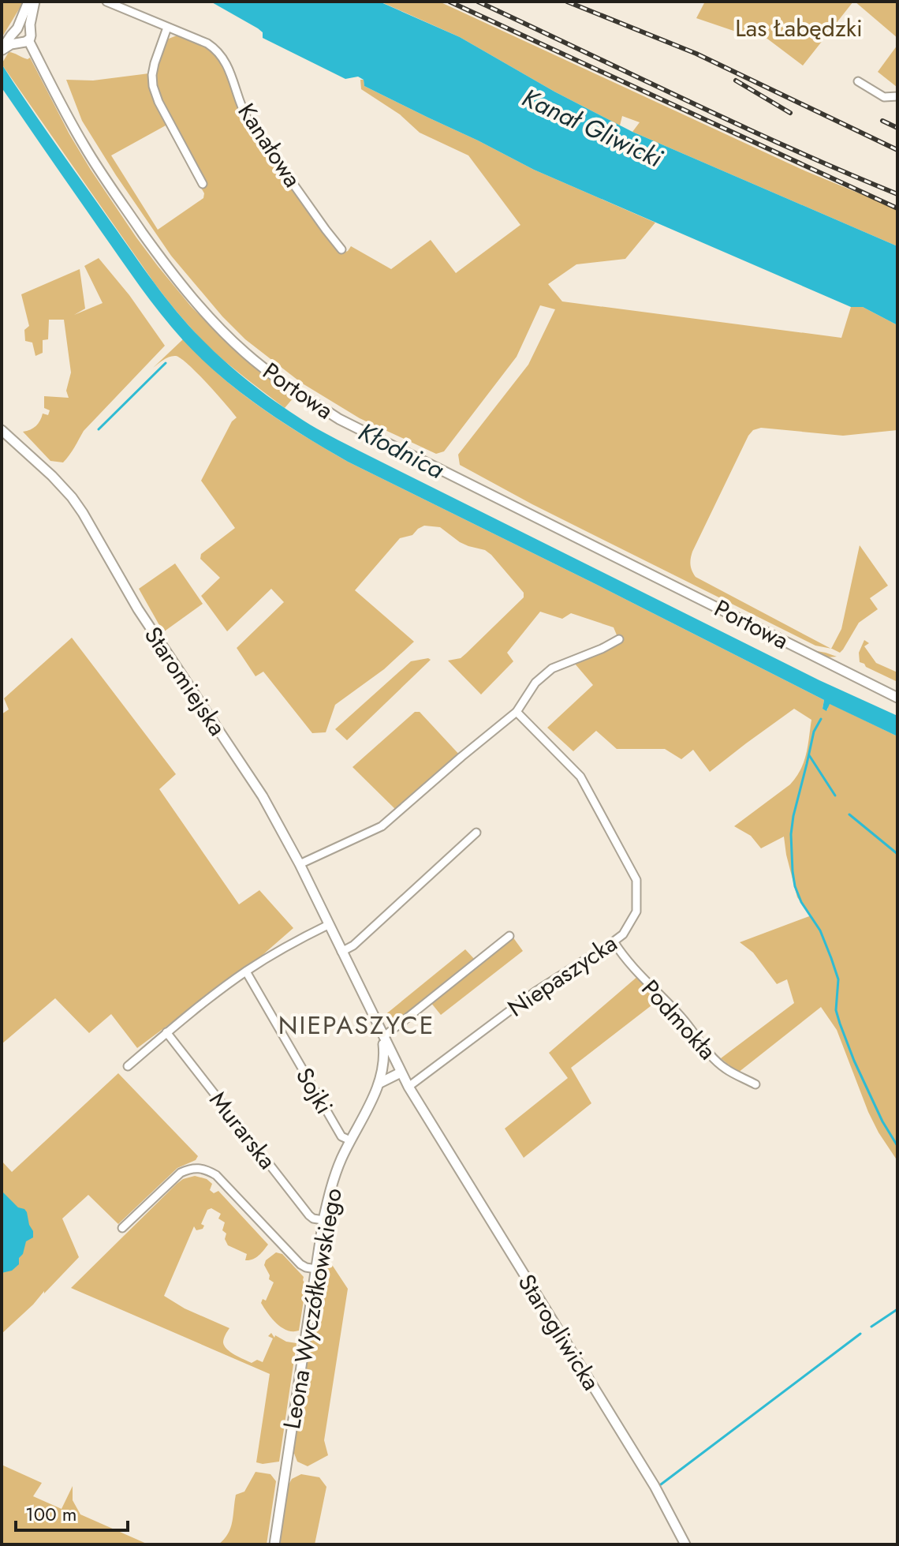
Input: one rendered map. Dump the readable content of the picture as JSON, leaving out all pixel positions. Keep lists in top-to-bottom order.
{
  "streets": {
    "street": [
      "Kanałowa",
      "Portowa",
      "Staromiejska",
      "Niepaszycka",
      "Podmokła",
      "Sojki",
      "Murarska",
      "Leona Wyczółkowskiego",
      "Starogliwicka"
    ]
  },
  "crossings": [
    ["Staromiejska", "Niepaszycka"],
    ["Staromiejska", "Leona Wyczółkowskiego"],
    ["Staromiejska", "Starogliwicka"],
    ["Niepaszycka", "Podmokła"],
    ["Sojki", "Leona Wyczółkowskiego"],
    ["Murarska", "Leona Wyczółkowskiego"]
  ],
  "districts": ["NIEPASZYCE"],
  "water": ["Kanał Gliwicki", "Kłodnica"],
  "parks": ["Las Łabędzki"],
  "scale_bar": "100 m"
}
